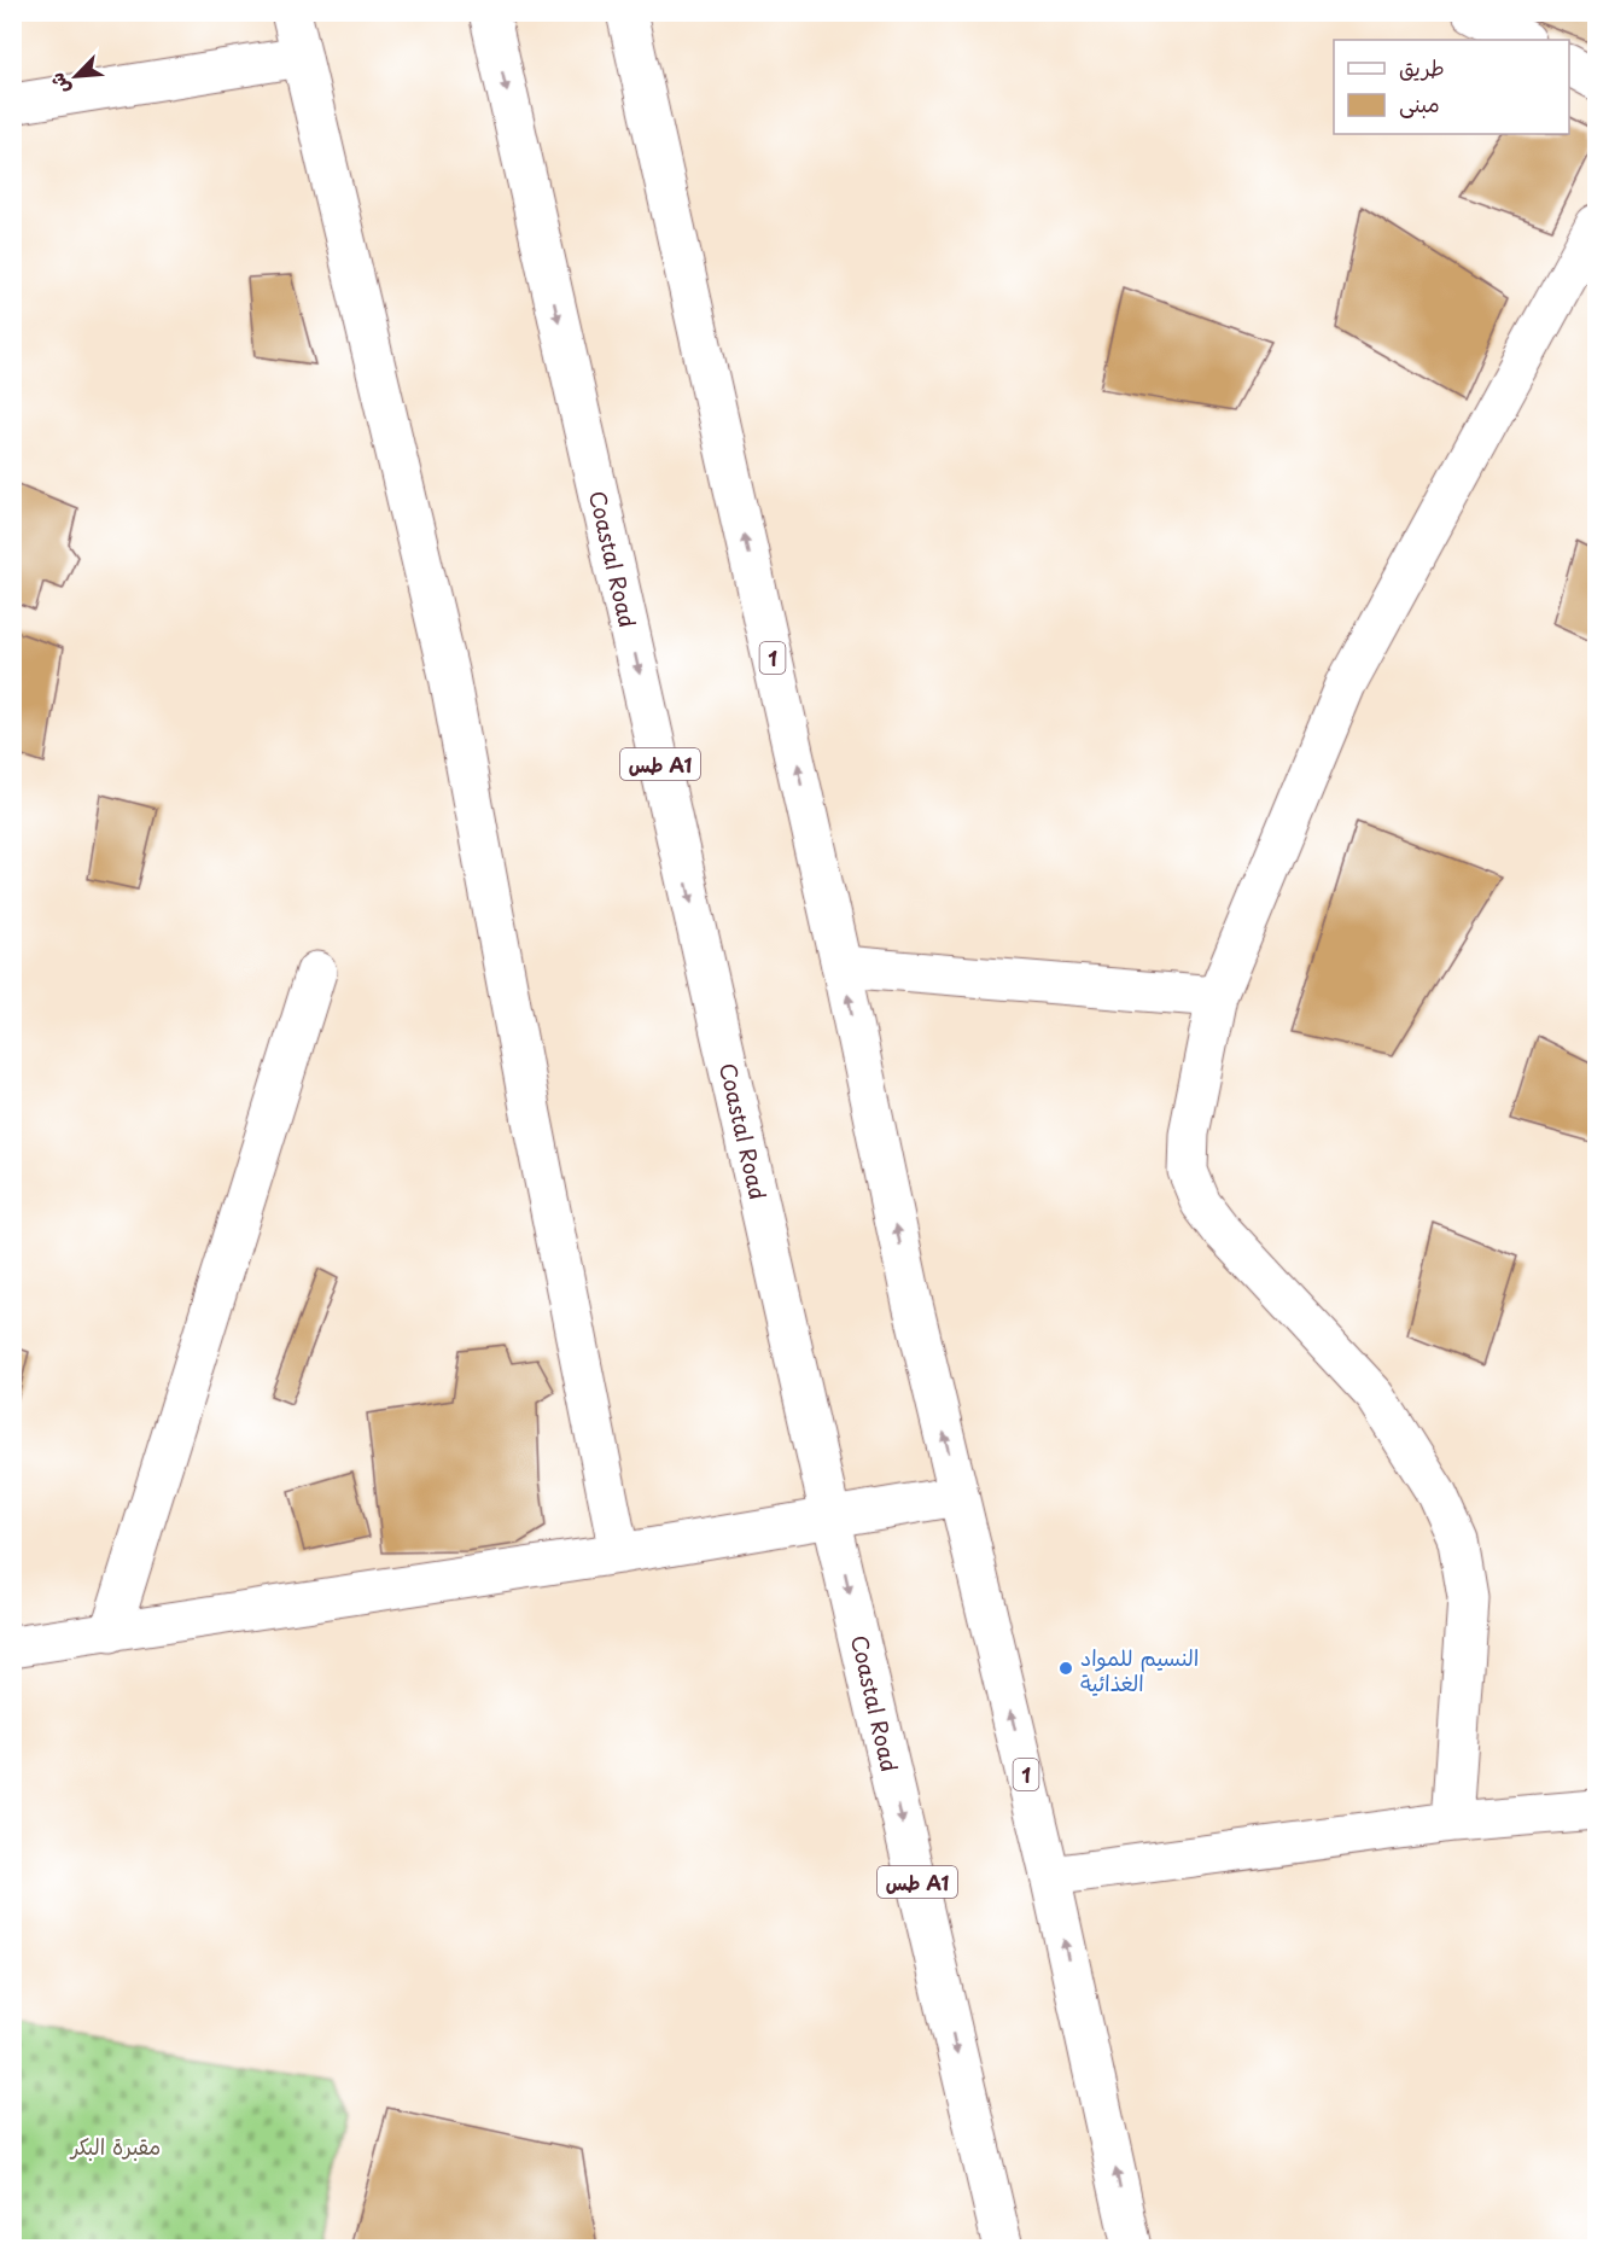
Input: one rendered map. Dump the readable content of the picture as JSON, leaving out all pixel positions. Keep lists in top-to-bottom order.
{
  "streets": {
    "main road": ["Coastal Road", "1", "طس A1"]
  },
  "parks": ["مقبرة البكر"],
  "places": ["النسيم للمواد الغذائية"],
  "legend": ["طريق", "مبنى"],
  "north": "bottom left"
}
